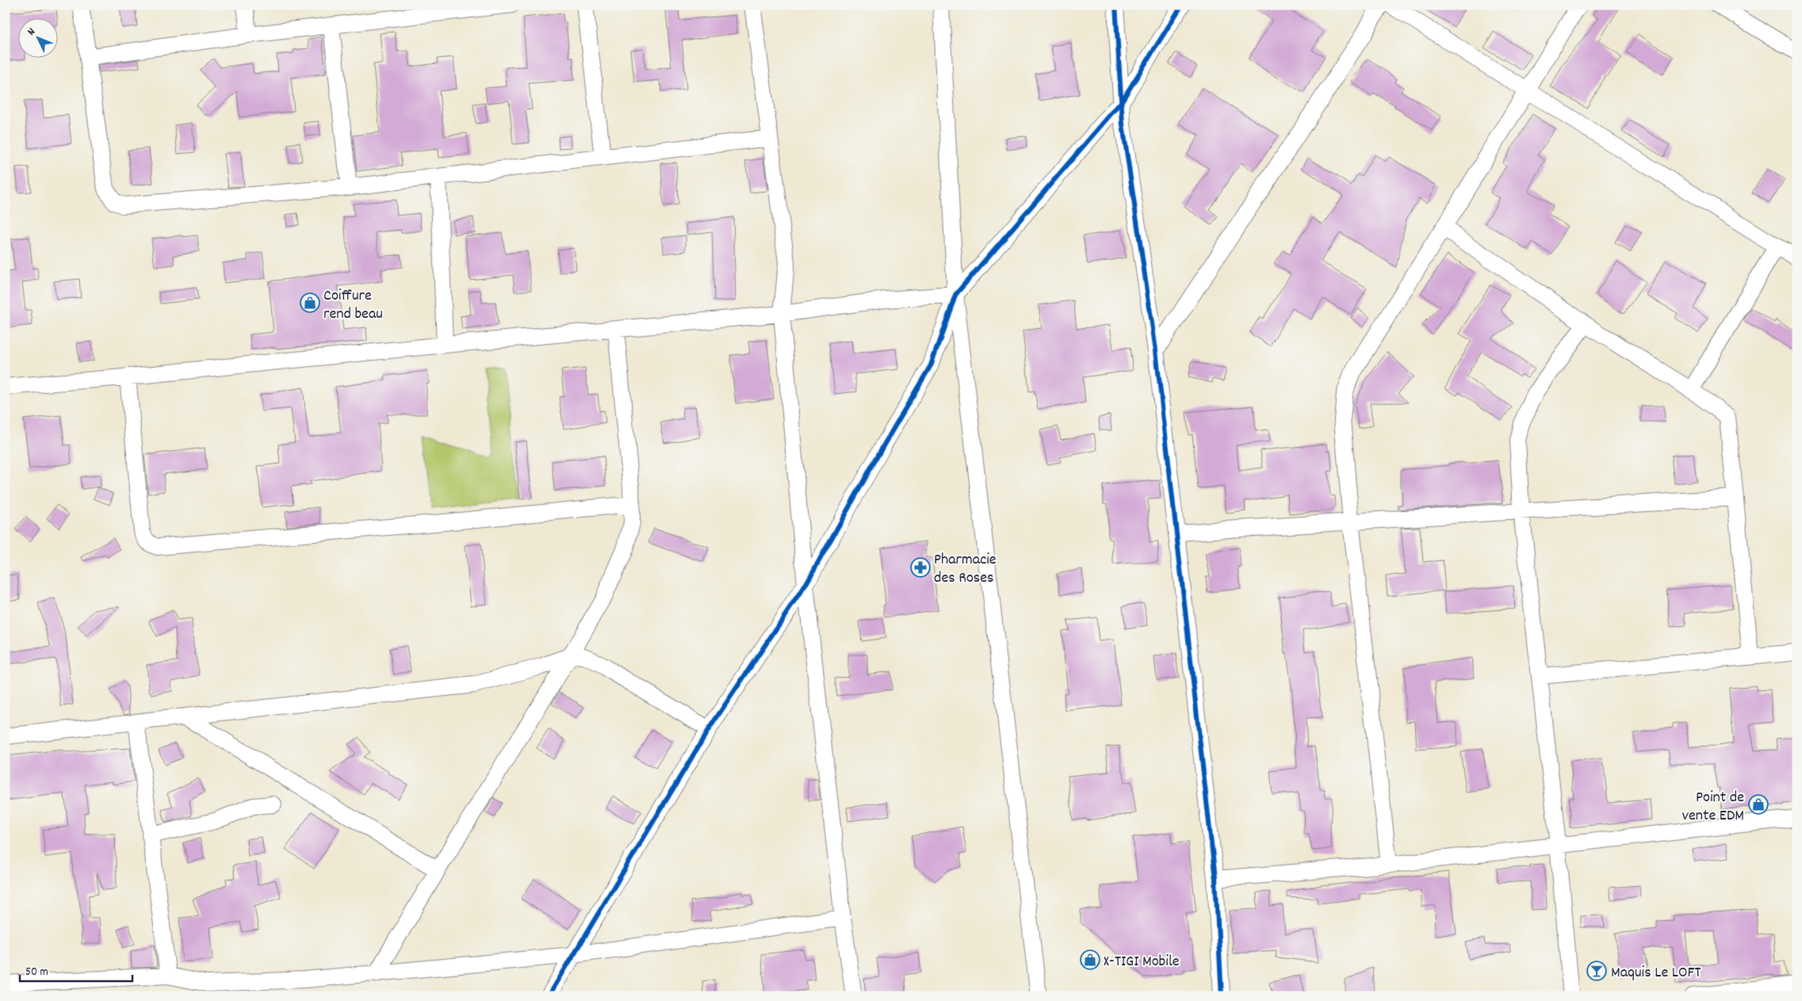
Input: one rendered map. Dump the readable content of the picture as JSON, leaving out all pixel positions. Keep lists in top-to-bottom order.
{
  "places": {
    "shop": ["Coiffure rend beau", "Point de vente EDM", "X-TIGI Mobile"],
    "pharmacy": ["Pharmacie des Roses"],
    "bar": ["Maquis Le LOFT"]
  },
  "scale_bar": "50 m",
  "north": "top left"
}
